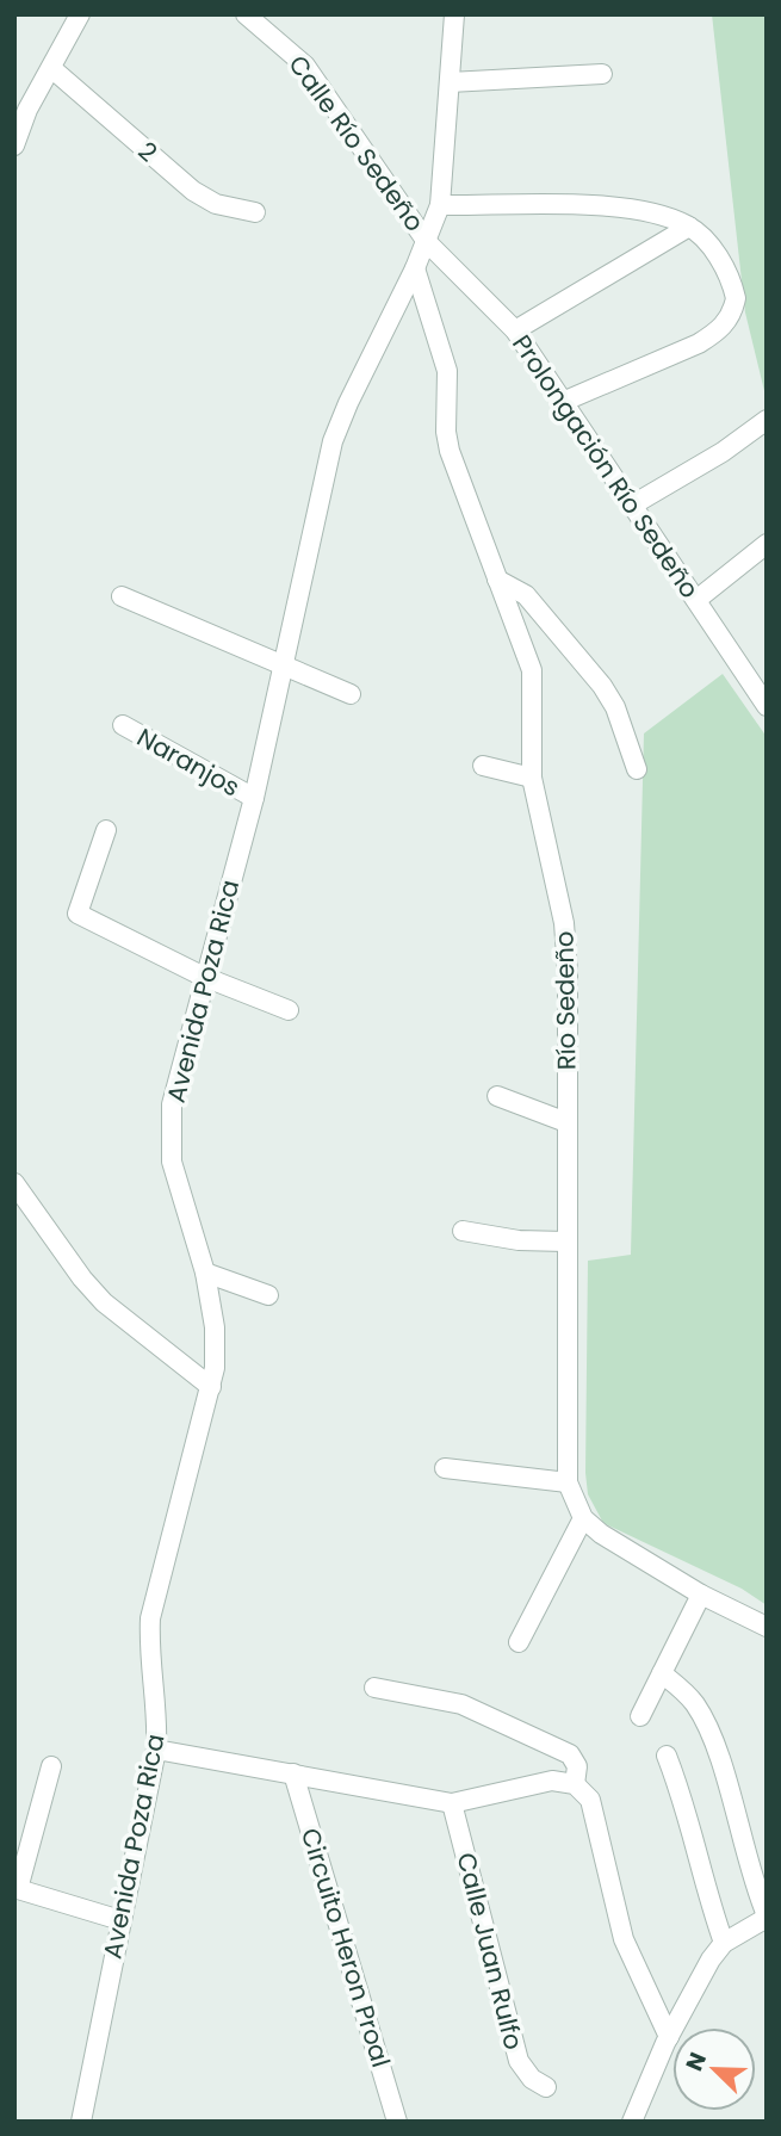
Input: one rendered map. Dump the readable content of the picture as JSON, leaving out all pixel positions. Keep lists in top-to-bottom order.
{
  "streets": {
    "street": [
      "Calle Río Sedeño",
      "2",
      "Prolongación Río Sedeño",
      "Naranjos",
      "Avenida Poza Rica",
      "Río Sedeño",
      "Circuito Heron Proal",
      "Calle Juan Rulfo"
    ]
  },
  "crossings": [
    ["Calle Río Sedeño", "Prolongación Río Sedeño"],
    ["Naranjos", "Avenida Poza Rica"],
    ["Avenida Poza Rica", "Río Sedeño"]
  ],
  "north": "top left"
}
